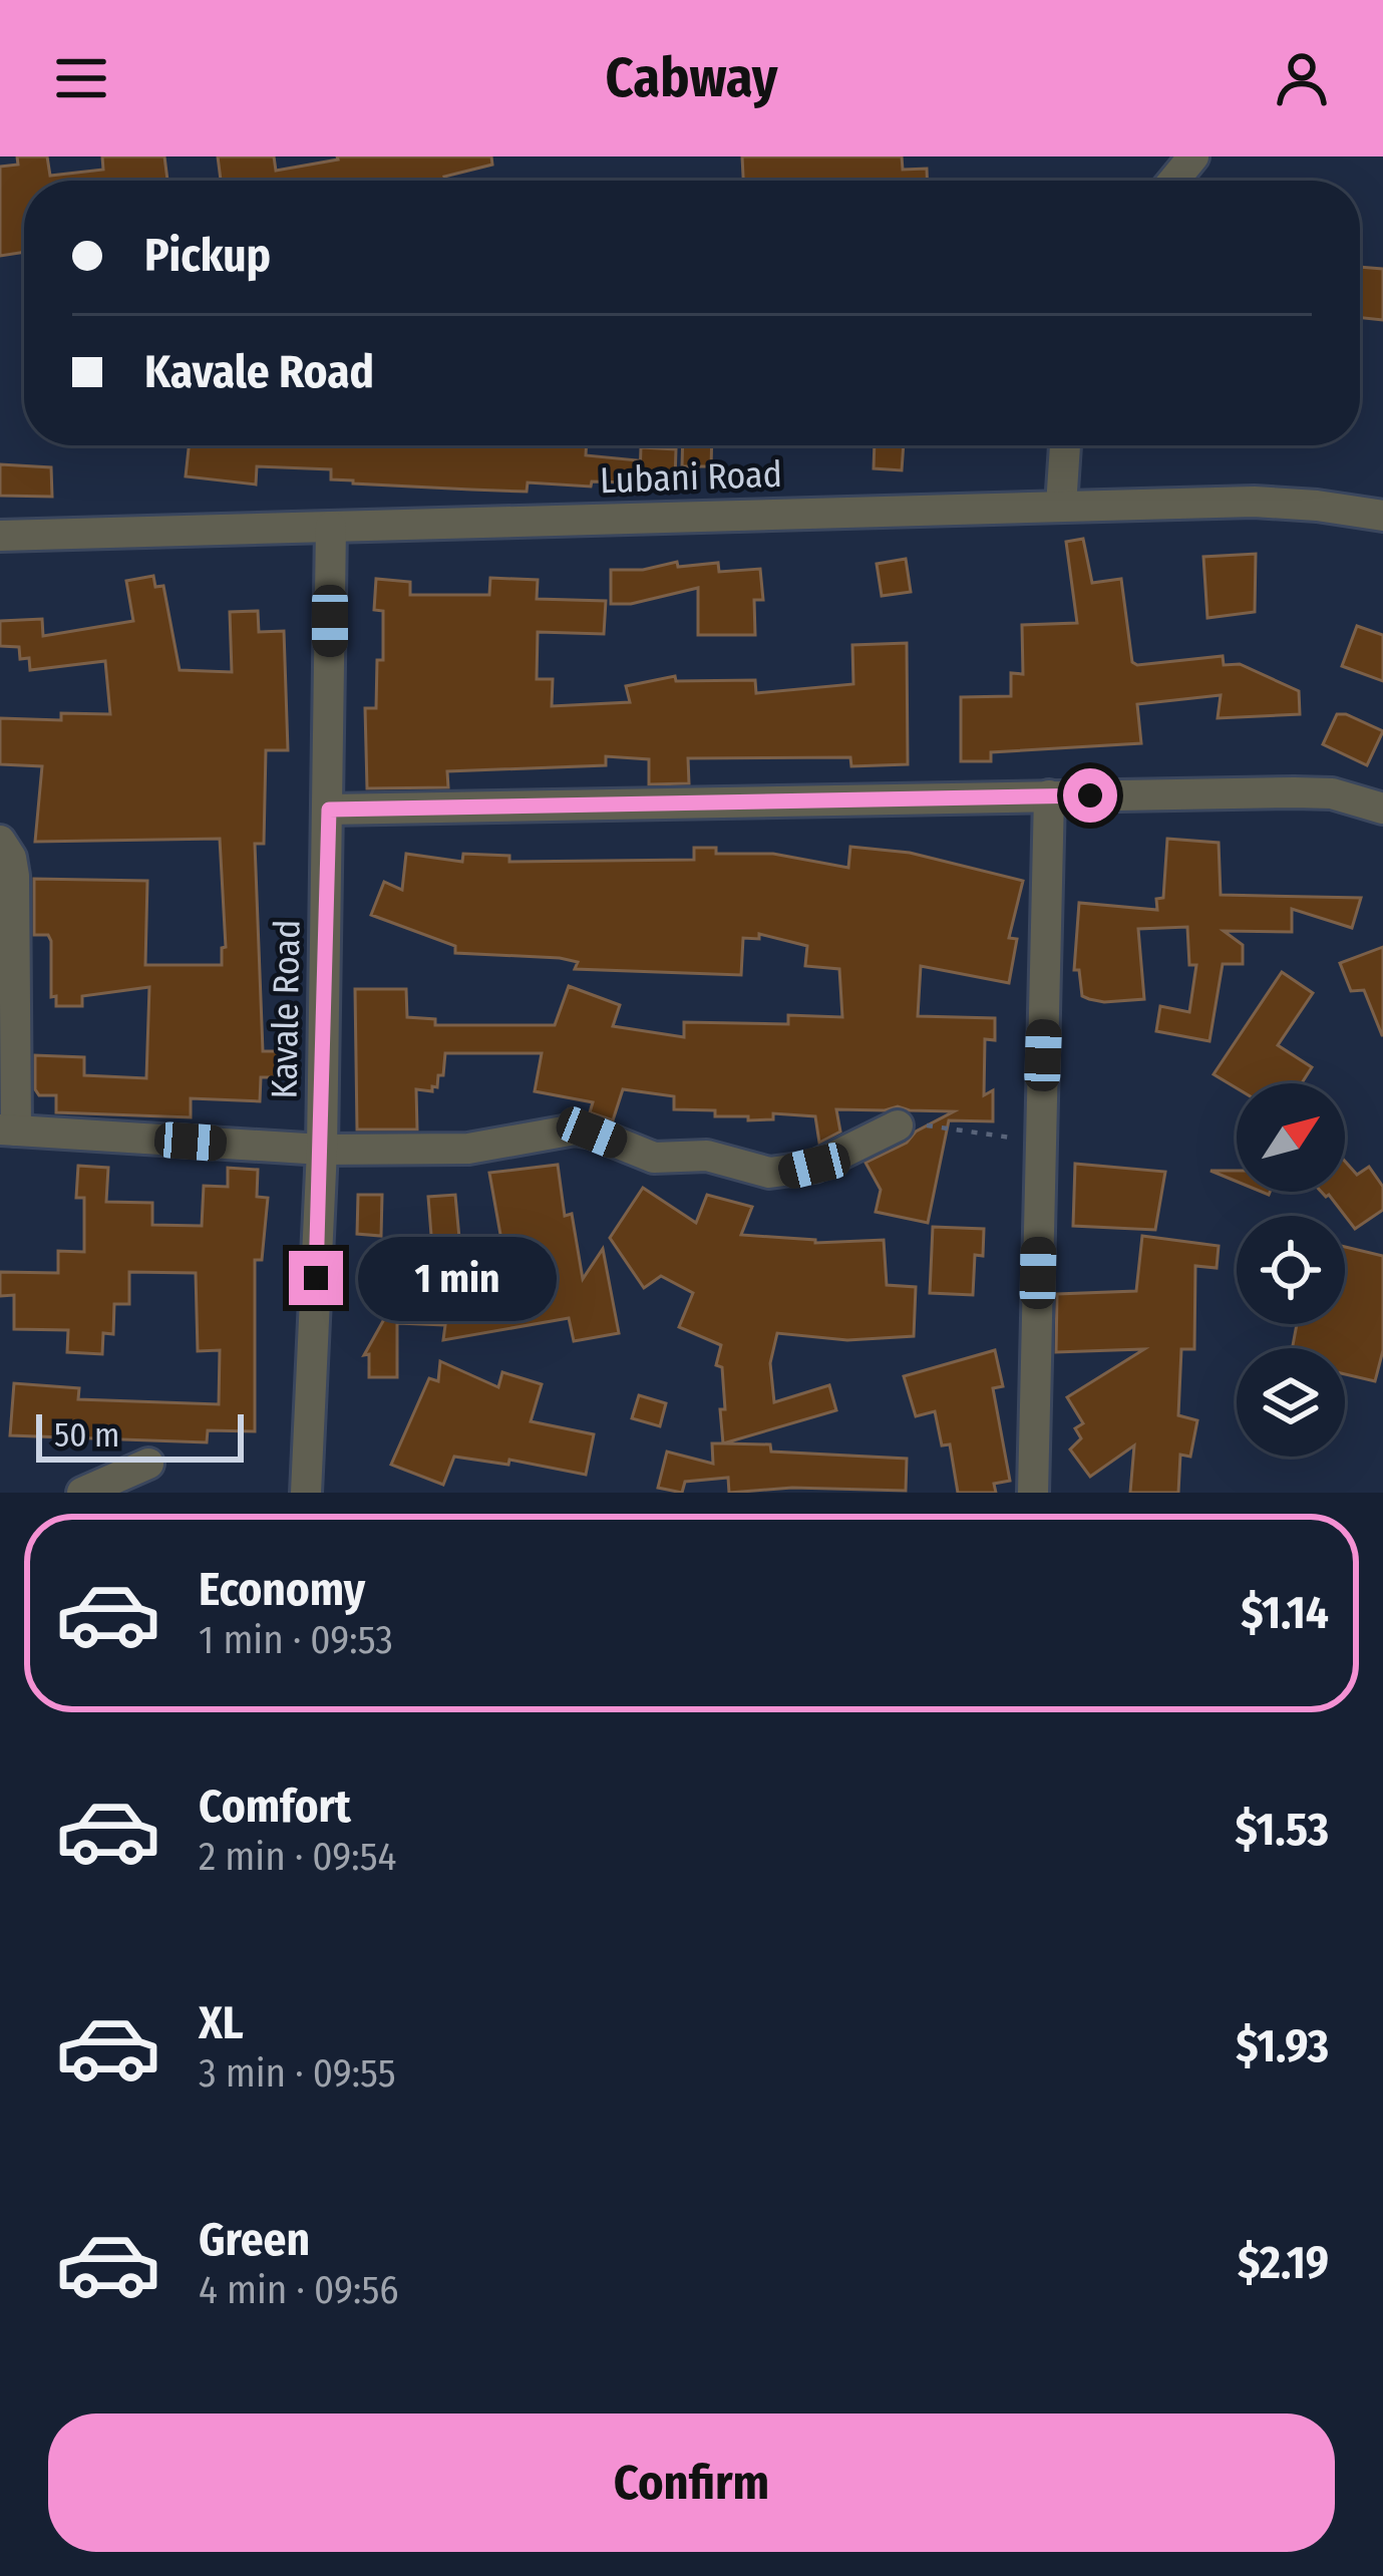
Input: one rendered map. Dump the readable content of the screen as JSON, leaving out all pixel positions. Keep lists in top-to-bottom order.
{
  "streets": {
    "street": ["Lubani Road", "Kavale Road"]
  },
  "crossings": [
    ["Lubani Road", "Kavale Road"]
  ],
  "scale_bar": "50 m",
  "north": "top right",
  "page": {
    "header": "Cabway",
    "banner": ["Pickup", "Kavale Road"],
    "bubble": "1 min",
    "scale": "50 m",
    "list": [
      {
        "name": "Economy",
        "note": "1 min · 09:53",
        "value": "$1.14"
      },
      {
        "name": "Comfort",
        "note": "2 min · 09:54",
        "value": "$1.53"
      },
      {
        "name": "XL",
        "note": "3 min · 09:55",
        "value": "$1.93"
      },
      {
        "name": "Green",
        "note": "4 min · 09:56",
        "value": "$2.19"
      }
    ],
    "buttons": "Confirm"
  }
}
